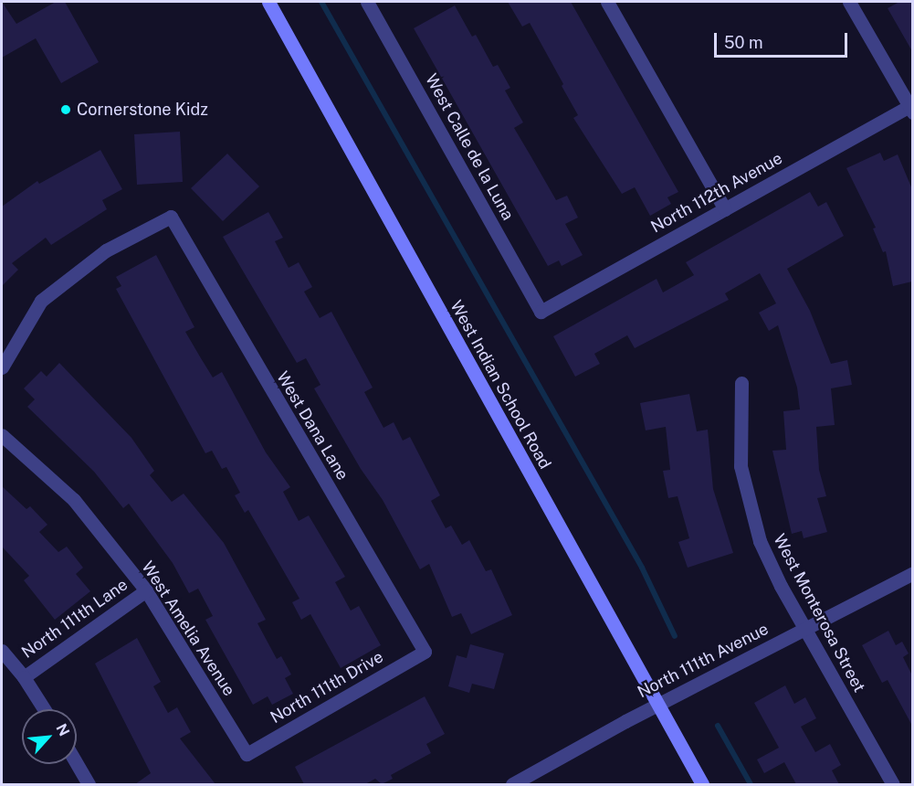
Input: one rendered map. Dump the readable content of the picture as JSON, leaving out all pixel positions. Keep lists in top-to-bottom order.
{
  "streets": {
    "main road": ["West Indian School Road"],
    "street": [
      "West Calle de la Luna",
      "North 112th Avenue",
      "West Dana Lane",
      "West Monterosa Street",
      "North 111th Lane",
      "West Amelia Avenue",
      "North 111th Avenue",
      "North 111th Drive"
    ]
  },
  "crossings": [
    ["West Calle de la Luna", "North 112th Avenue"],
    ["West Indian School Road", "North 111th Avenue"],
    ["West Dana Lane", "North 111th Drive"],
    ["West Monterosa Street", "North 111th Avenue"],
    ["North 111th Lane", "West Amelia Avenue"],
    ["West Amelia Avenue", "North 111th Drive"]
  ],
  "places": ["Cornerstone Kidz"],
  "scale_bar": "50 m",
  "north": "top right"
}
